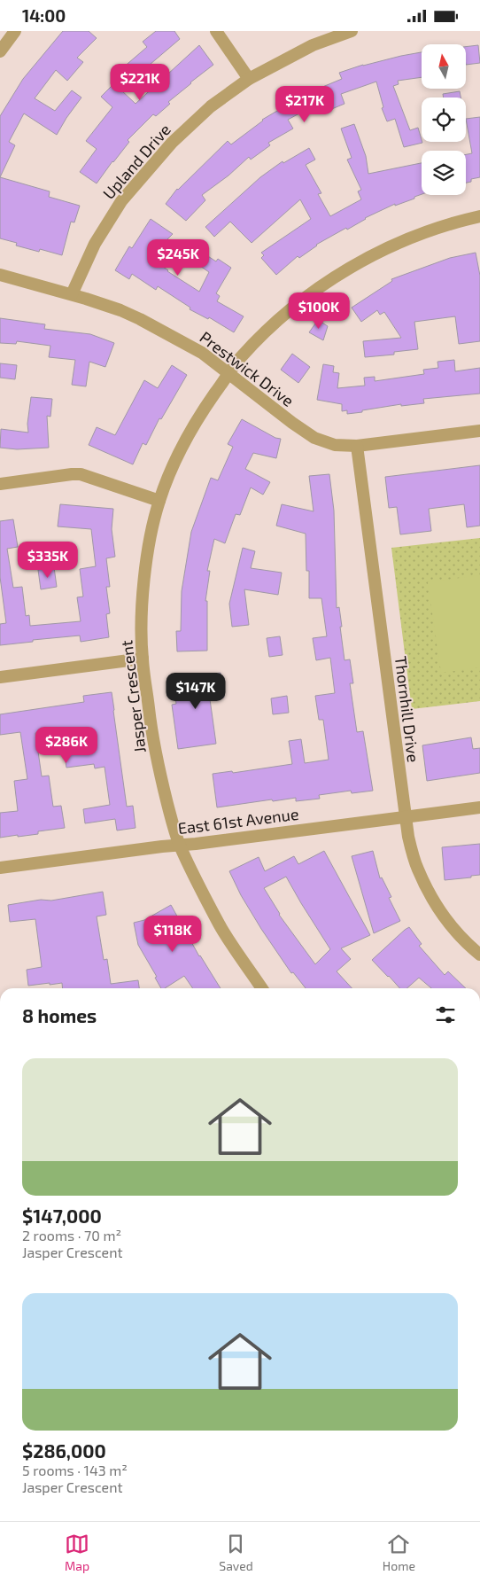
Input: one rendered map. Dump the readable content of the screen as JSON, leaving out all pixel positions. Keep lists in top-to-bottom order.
{
  "streets": {
    "street": [
      "Upland Drive",
      "Prestwick Drive",
      "Jasper Crescent",
      "Thornhill Drive",
      "East 61st Avenue"
    ]
  },
  "crossings": [
    ["Upland Drive", "Prestwick Drive"],
    ["Prestwick Drive", "Jasper Crescent"],
    ["Prestwick Drive", "Thornhill Drive"],
    ["Jasper Crescent", "East 61st Avenue"],
    ["Thornhill Drive", "East 61st Avenue"]
  ],
  "north": "top",
  "page": {
    "status": "14:00",
    "price": [
      "$221K",
      "$217K",
      "$245K",
      "$100K",
      "$335K",
      "$147K",
      "$286K",
      "$118K"
    ],
    "heading": "8 homes",
    "list": [
      {
        "name": "$147,000",
        "note": "2 rooms · 70 m² · Jasper Crescent"
      },
      {
        "name": "$286,000",
        "note": "5 rooms · 143 m² · Jasper Crescent"
      }
    ],
    "tabs": ["Map", "Saved", "Home"]
  }
}
